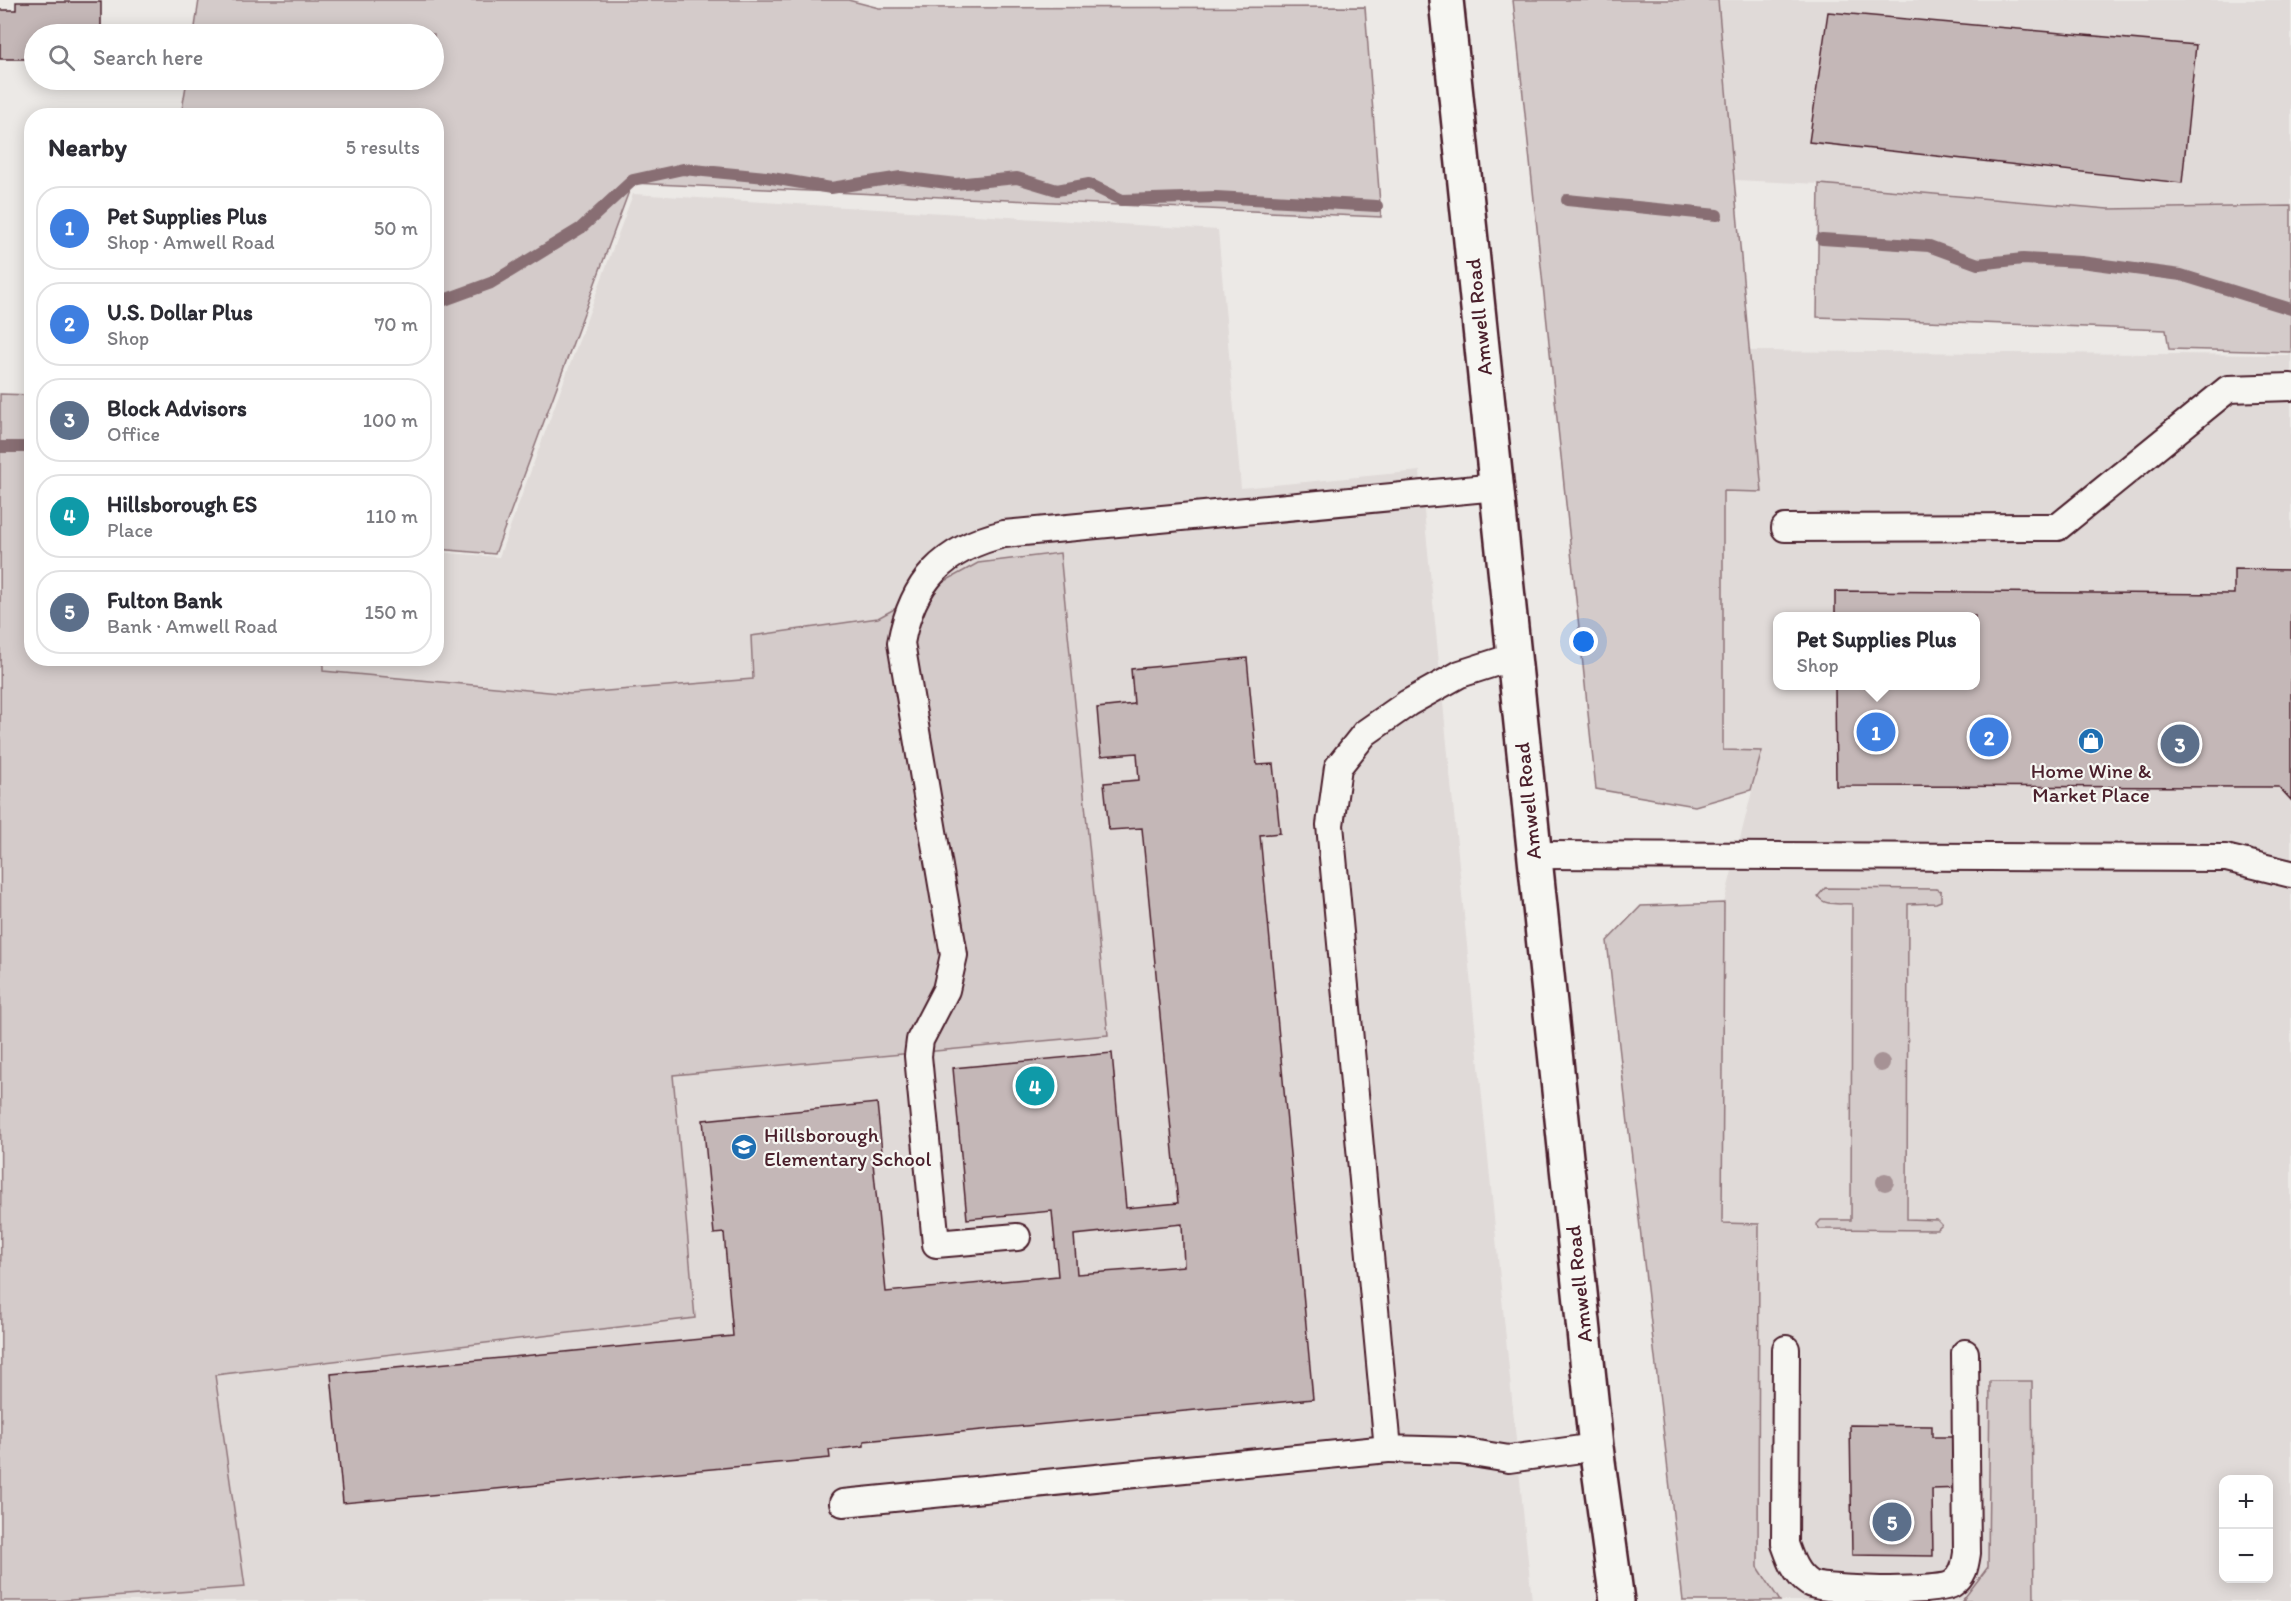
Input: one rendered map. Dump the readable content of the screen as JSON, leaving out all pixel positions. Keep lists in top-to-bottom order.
{
  "streets": {
    "main road": ["Amwell Road"]
  },
  "places": {
    "shop": ["Home Wine & Market Place"],
    "school or university": ["Hillsborough Elementary School"]
  },
  "page": {
    "search": "Search here",
    "heading": ["Nearby", "5 results"],
    "list": [
      {
        "mark": "1",
        "name": "Pet Supplies Plus",
        "note": "Shop · Amwell Road",
        "value": "50 m"
      },
      {
        "mark": "2",
        "name": "U.S. Dollar Plus",
        "note": "Shop",
        "value": "70 m"
      },
      {
        "mark": "3",
        "name": "Block Advisors",
        "note": "Office",
        "value": "100 m"
      },
      {
        "mark": "4",
        "name": "Hillsborough ES",
        "note": "Place",
        "value": "110 m"
      },
      {
        "mark": "5",
        "name": "Fulton Bank",
        "note": "Bank · Amwell Road",
        "value": "150 m"
      }
    ],
    "popup": ["Pet Supplies Plus", "Shop"],
    "pins": [
      "1",
      "2",
      "3",
      "4",
      "5"
    ],
    "map_buttons": ["+", "−"]
  }
}
